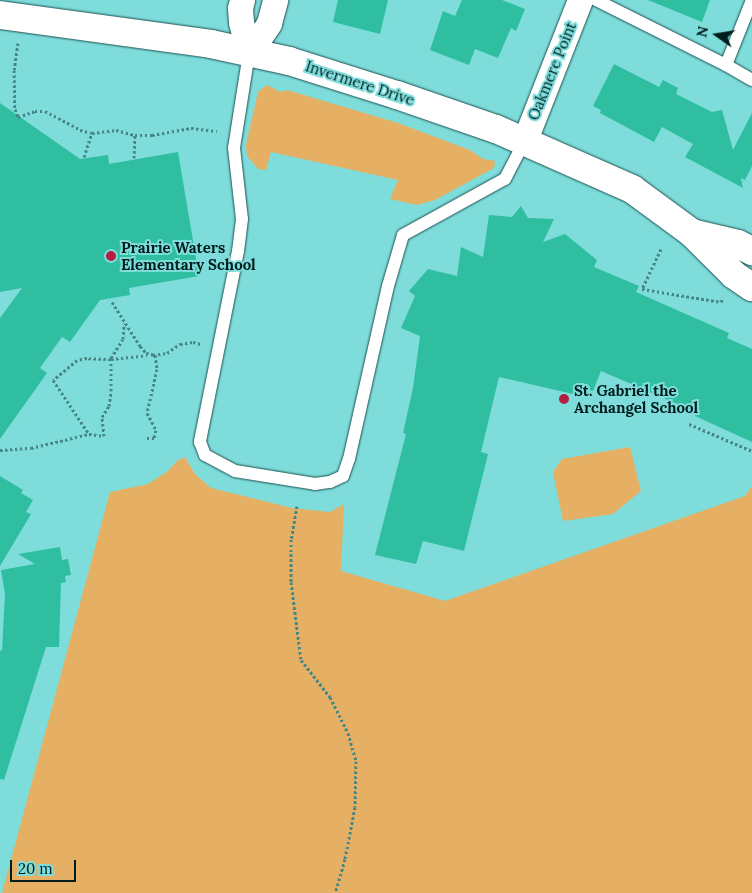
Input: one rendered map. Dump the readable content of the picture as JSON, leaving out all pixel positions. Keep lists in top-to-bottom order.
{
  "streets": {
    "street": ["Oakmere Point", "Invermere Drive"]
  },
  "crossings": [
    ["Oakmere Point", "Invermere Drive"]
  ],
  "places": ["Prairie Waters Elementary School", "St. Gabriel the Archangel School"],
  "scale_bar": "20 m",
  "north": "left"
}
